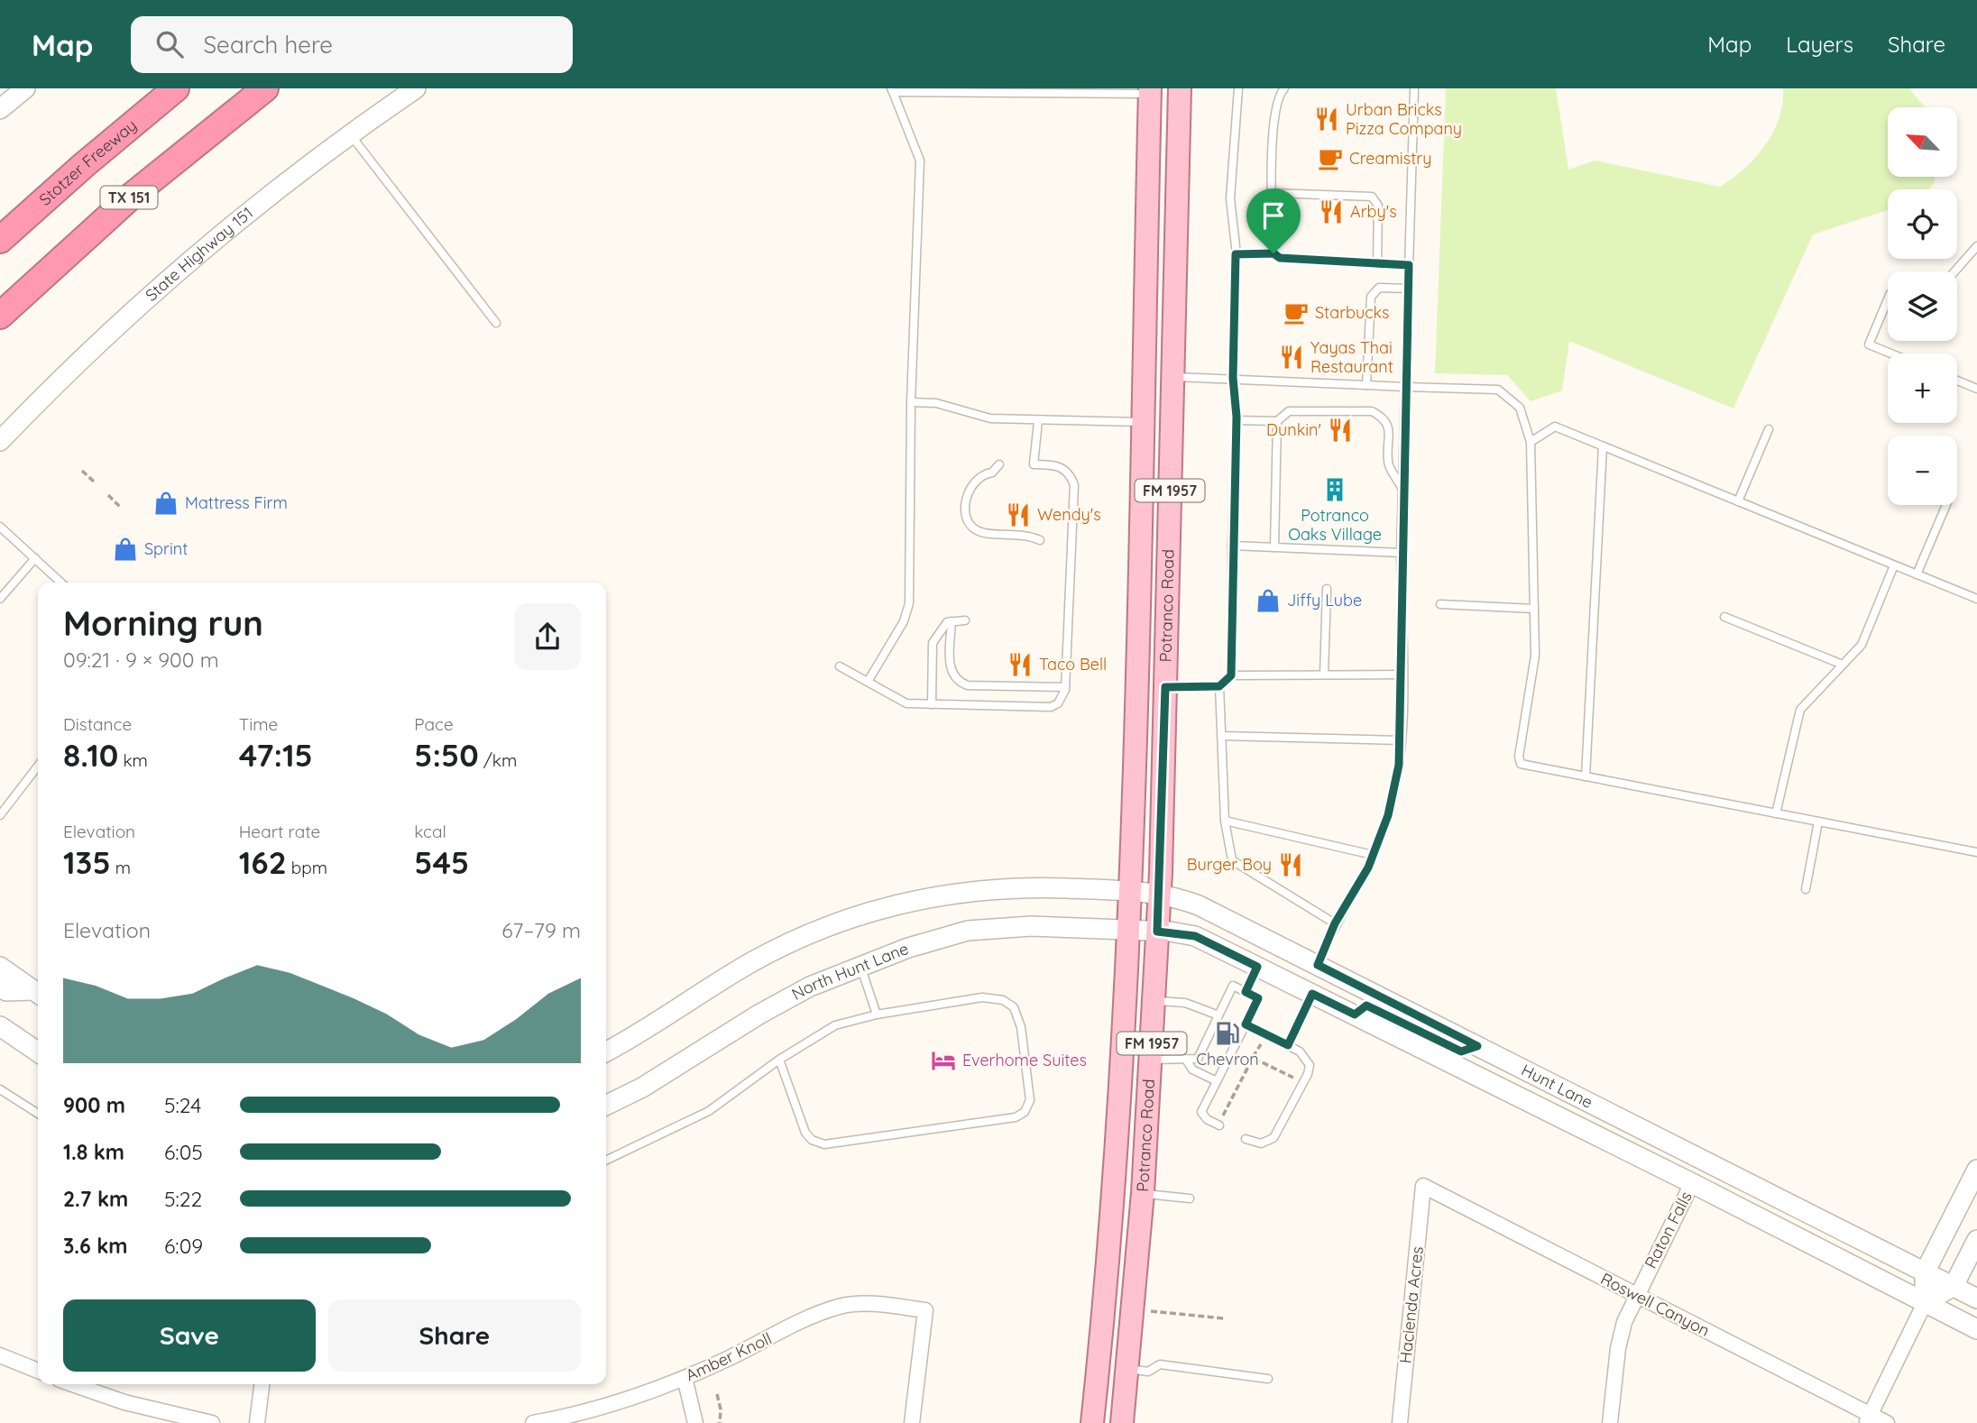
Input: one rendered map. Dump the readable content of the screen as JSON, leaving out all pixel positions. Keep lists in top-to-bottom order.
{
  "streets": {
    "highway": ["Stotzer Freeway", "TX 151"],
    "main road": [
      "State Highway 151",
      "FM 1957",
      "Potranco Road",
      "North Hunt Lane",
      "Hunt Lane"
    ],
    "street": [
      "Raton Falls",
      "Hacienda Acres",
      "Roswell Canyon",
      "Amber Knoll"
    ]
  },
  "crossings": [
    ["Potranco Road", "North Hunt Lane"],
    ["Potranco Road", "Hunt Lane"],
    ["North Hunt Lane", "Hunt Lane"],
    ["Hunt Lane", "Raton Falls"],
    ["Raton Falls", "Roswell Canyon"],
    ["Hacienda Acres", "Roswell Canyon"]
  ],
  "places": {
    "restaurant": [
      "Urban Bricks Pizza Company",
      "Arby's",
      "Yayas Thai Restaurant",
      "Dunkin'",
      "Wendy's",
      "Taco Bell",
      "Burger Boy"
    ],
    "cafe": ["Creamistry", "Starbucks"],
    "building": ["Potranco Oaks Village"],
    "shop": ["Mattress Firm", "Sprint", "Jiffy Lube"],
    "fuel station": ["Chevron"],
    "hotel": ["Everhome Suites"]
  },
  "north": "top left",
  "page": {
    "header": "Map",
    "search": "Search here",
    "nav": ["Map", "Layers", "Share"],
    "map_buttons": ["+", "−"],
    "heading": ["Morning run", "09:21 · 9 × 900 m"],
    "stats": [
      ["Distance", "8.10 km"],
      ["Time", "47:15"],
      ["Pace", "5:50 /km"],
      ["Elevation", "135 m"],
      ["Heart rate", "162 bpm"],
      ["kcal", "545"]
    ],
    "chart": ["Elevation", "67–79 m"],
    "list": [
      {
        "name": "900 m",
        "note": "5:24"
      },
      {
        "name": "1.8 km",
        "note": "6:05"
      },
      {
        "name": "2.7 km",
        "note": "5:22"
      },
      {
        "name": "3.6 km",
        "note": "6:09"
      }
    ],
    "buttons": ["Save", "Share"]
  }
}
